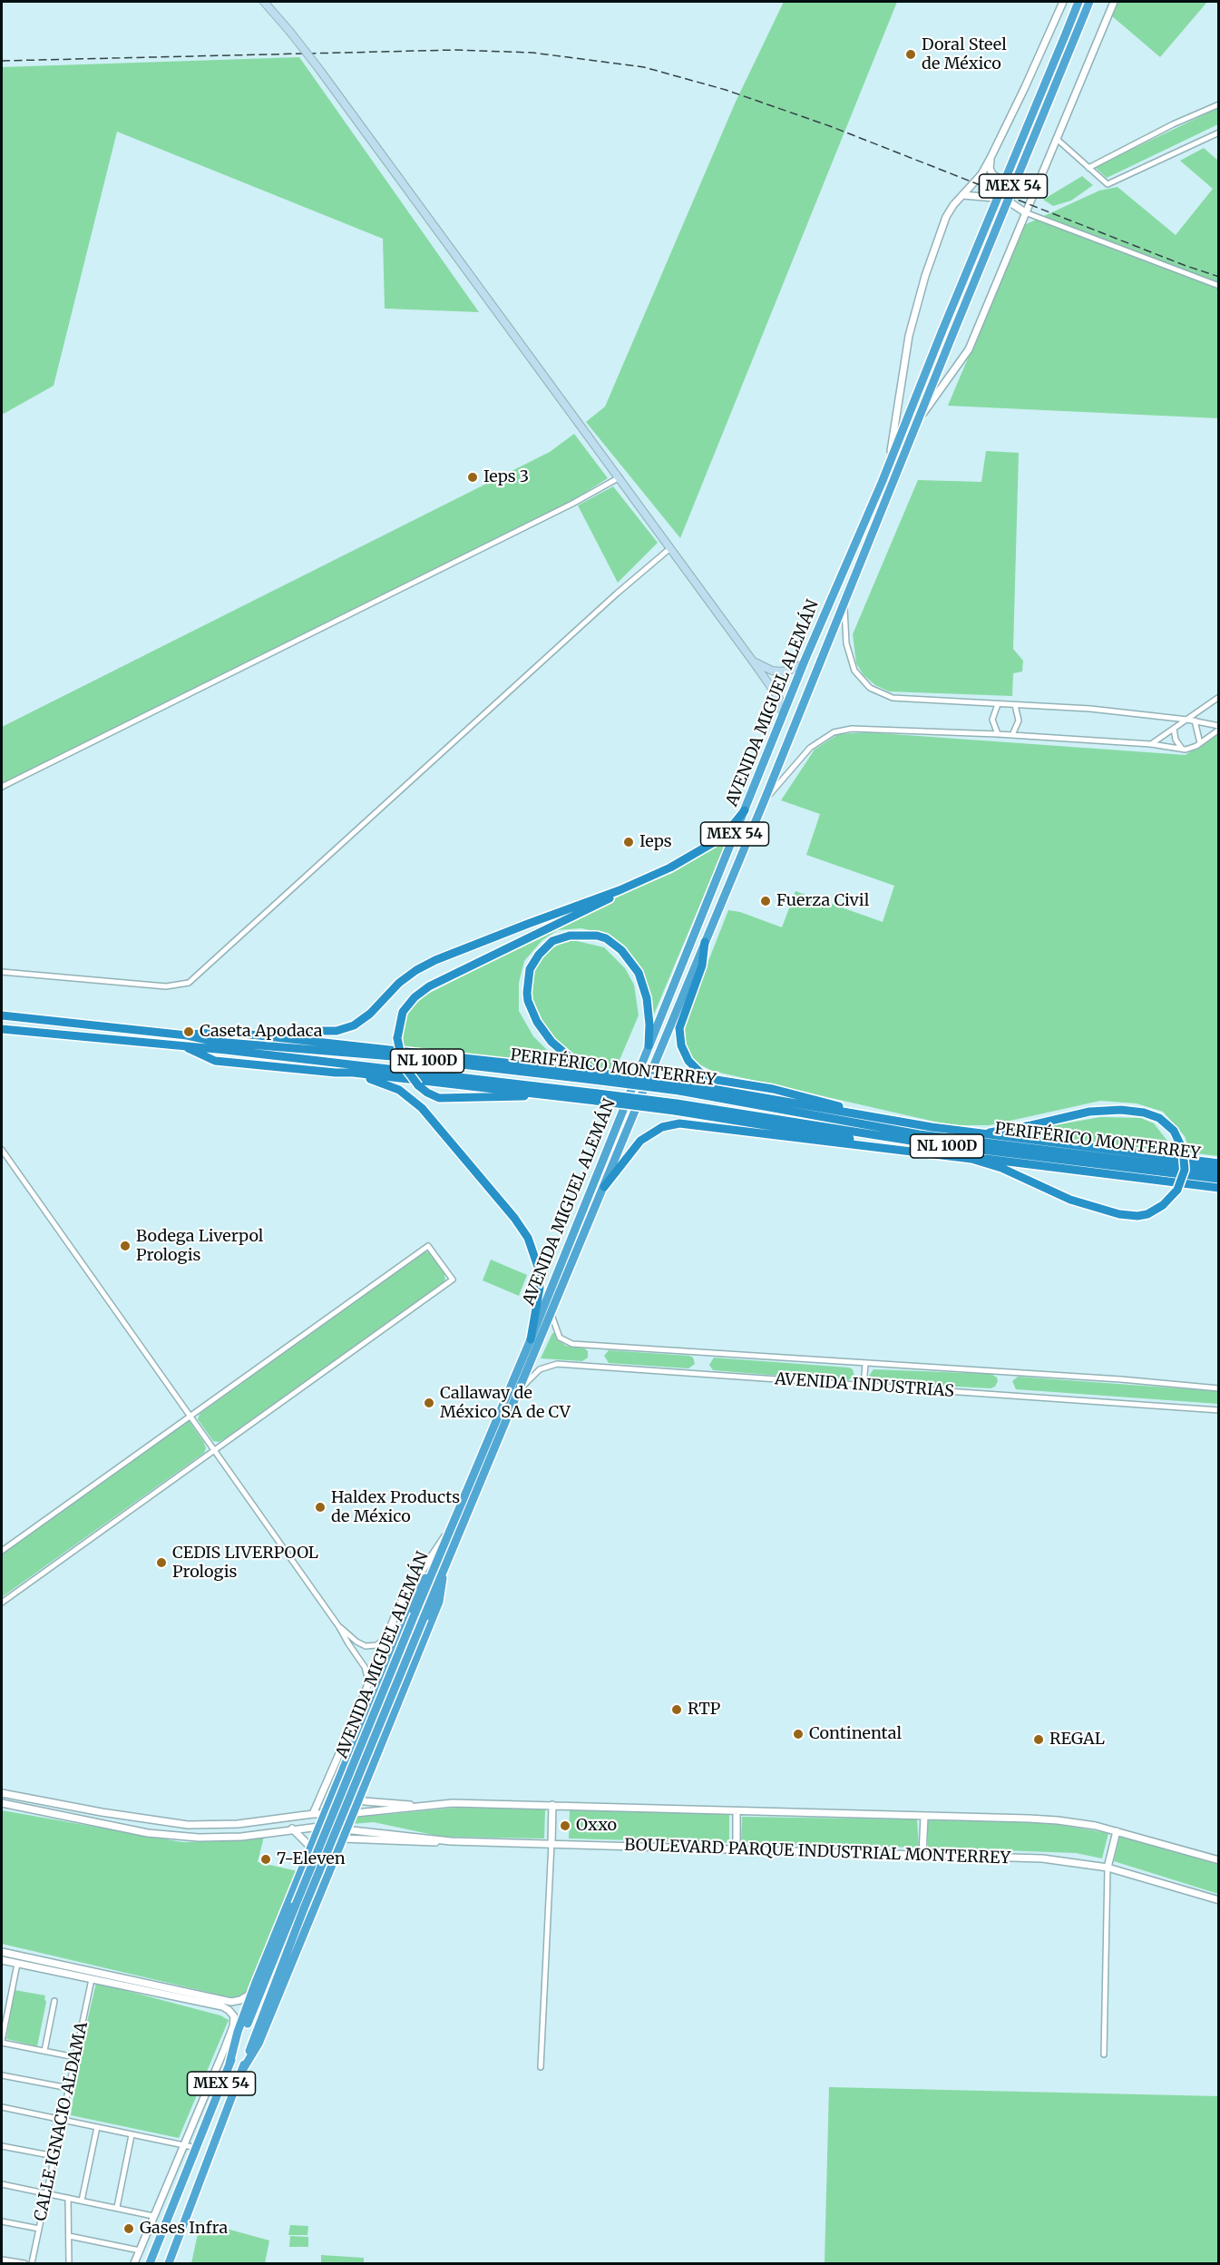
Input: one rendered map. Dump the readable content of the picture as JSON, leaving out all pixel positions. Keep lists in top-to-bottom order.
{
  "streets": {
    "highway": [
      "MEX 54",
      "AVENIDA MIGUEL ALEMÁN",
      "NL 100D",
      "PERIFÉRICO MONTERREY"
    ],
    "street": ["AVENIDA INDUSTRIAS", "BOULEVARD PARQUE INDUSTRIAL MONTERREY", "CALLE IGNACIO ALDAMA"]
  },
  "crossings": [
    ["AVENIDA MIGUEL ALEMÁN", "AVENIDA INDUSTRIAS"]
  ],
  "places": [
    "Doral Steel de México",
    "Ieps 3",
    "Ieps",
    "Fuerza Civil",
    "Caseta Apodaca",
    "Bodega Liverpol Prologis",
    "Callaway de México SA de CV",
    "Haldex Products de México",
    "CEDIS LIVERPOOL Prologis",
    "RTP",
    "Continental",
    "REGAL",
    "Oxxo",
    "7-Eleven",
    "Gases Infra"
  ]
}
